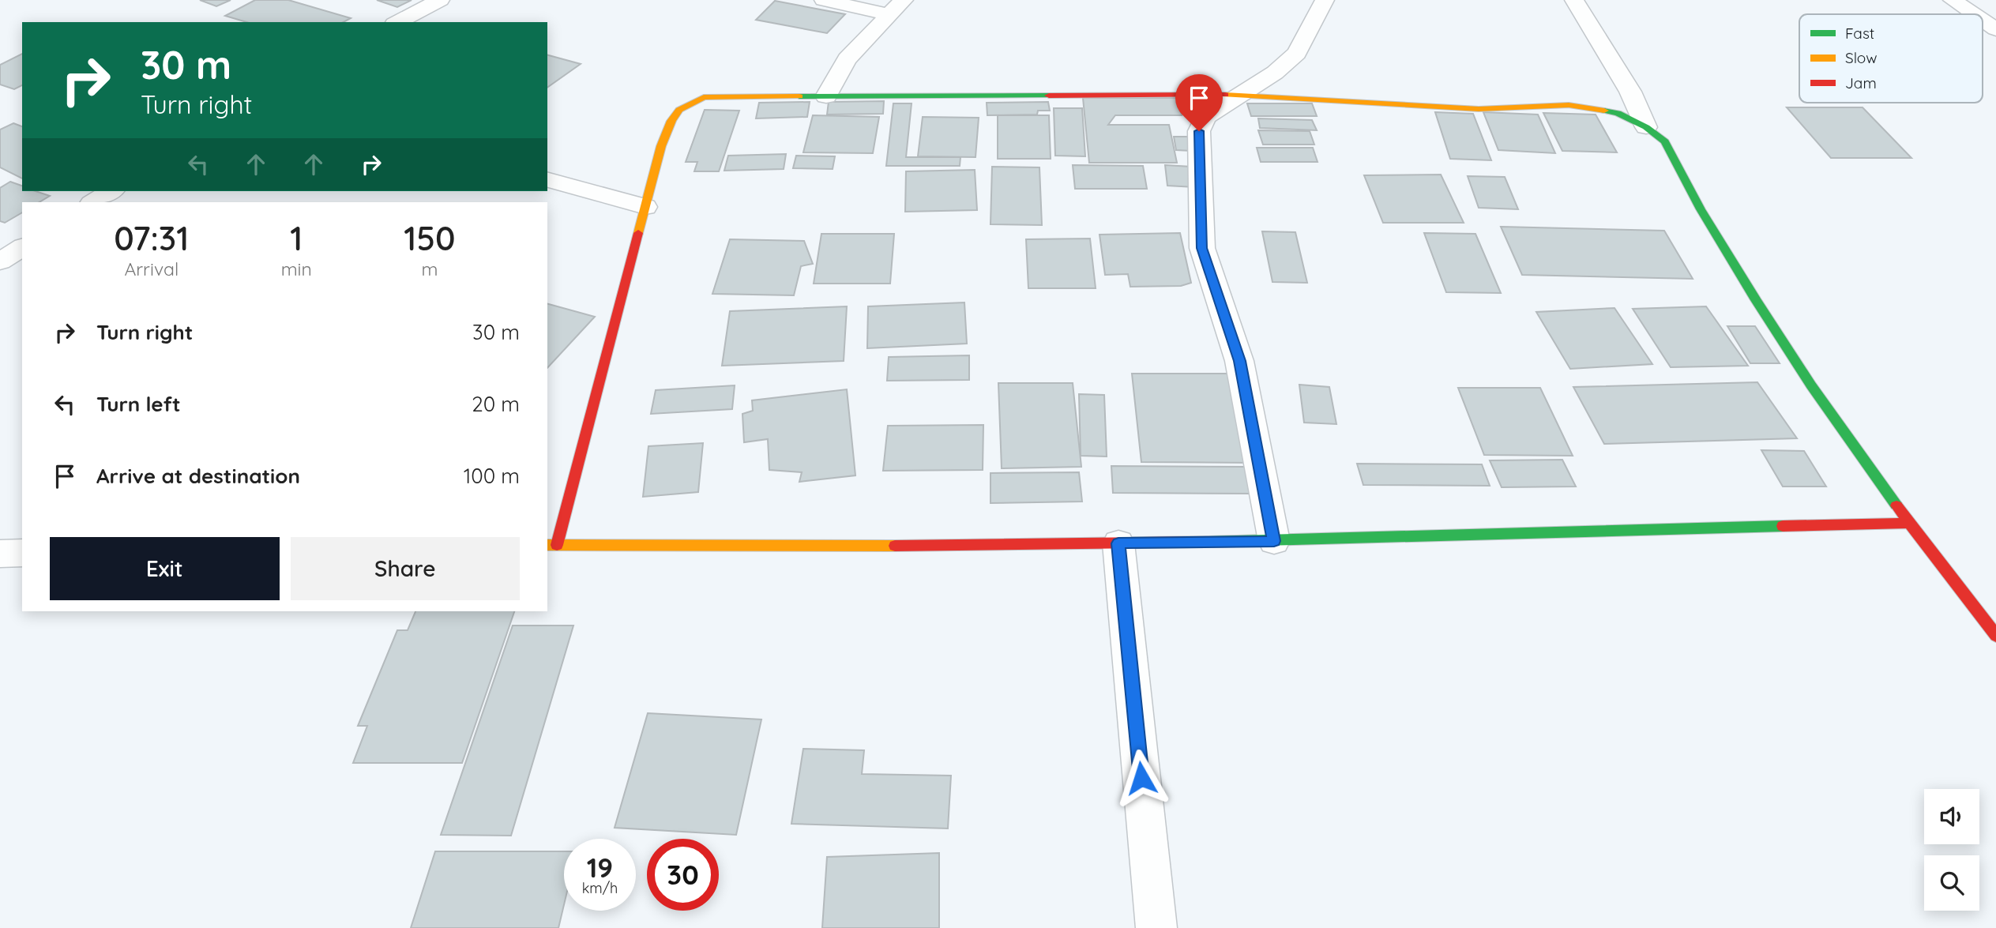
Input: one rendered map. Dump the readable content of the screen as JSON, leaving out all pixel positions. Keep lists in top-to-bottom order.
{
  "legend": ["Fast", "Slow", "Jam"],
  "page": {
    "turn": ["30 m", "Turn right"],
    "eta": [
      "07:31",
      "Arrival",
      "1",
      "min",
      "150",
      "m"
    ],
    "list": [
      {
        "name": "Turn right",
        "value": "30 m"
      },
      {
        "name": "Turn left",
        "value": "20 m"
      },
      {
        "name": "Arrive at destination",
        "value": "100 m"
      }
    ],
    "buttons": ["Exit", "Share"],
    "speed": "19 km/h",
    "limit": "30"
  }
}
